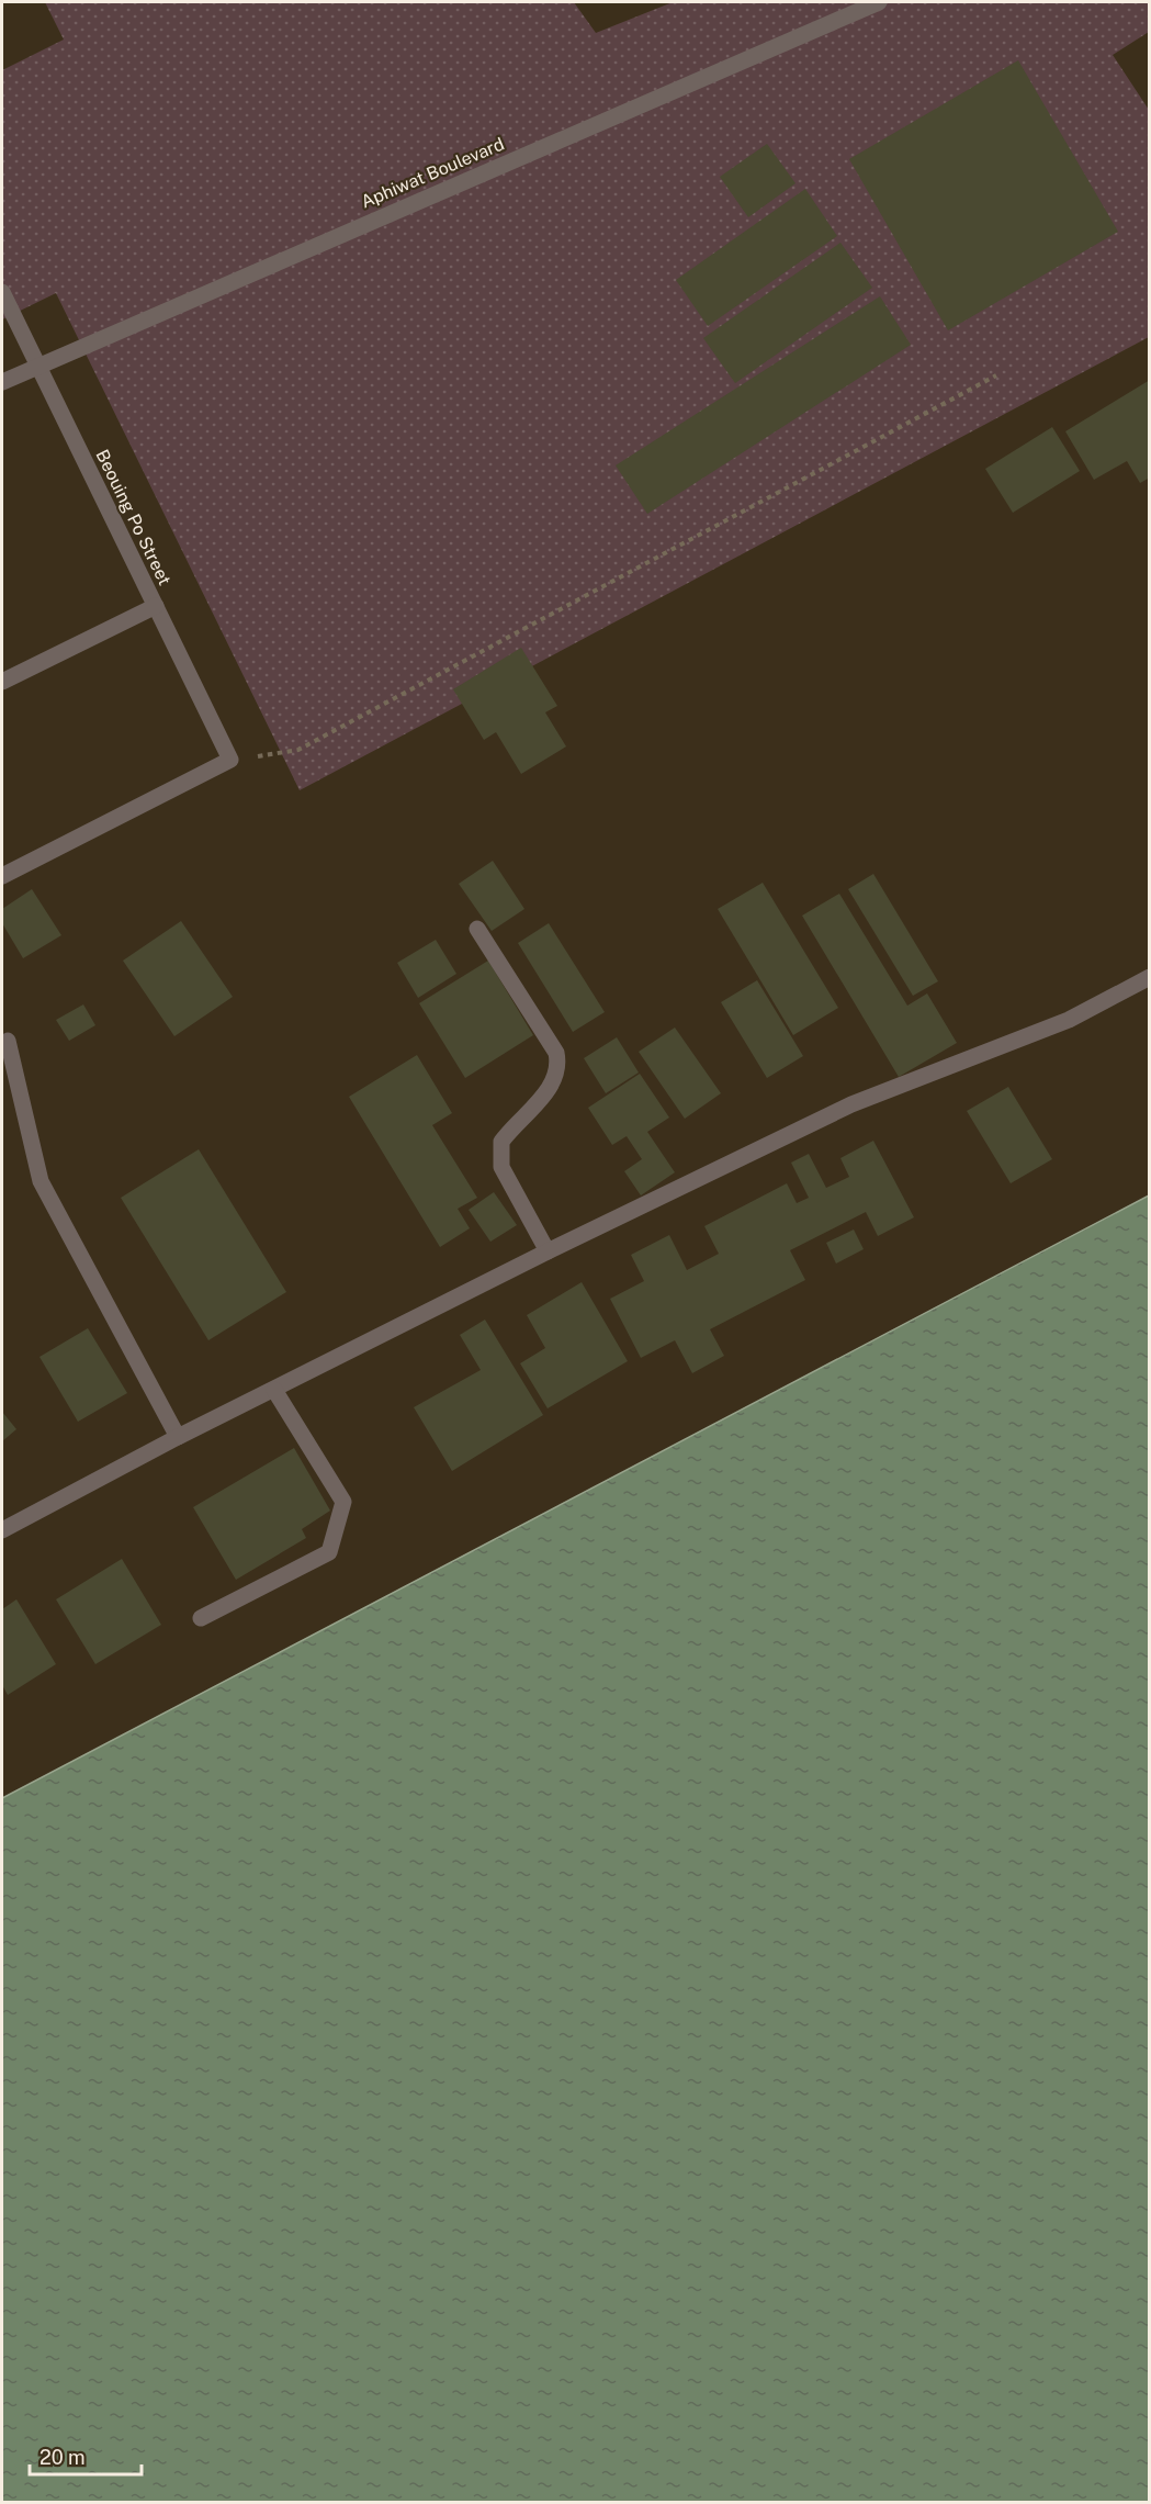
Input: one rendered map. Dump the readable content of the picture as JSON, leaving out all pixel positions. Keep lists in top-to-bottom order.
{
  "streets": {
    "street": ["Aphiwat Boulevard", "Beouing Po Street"]
  },
  "crossings": [
    ["Aphiwat Boulevard", "Beouing Po Street"]
  ],
  "scale_bar": "20 m"
}
